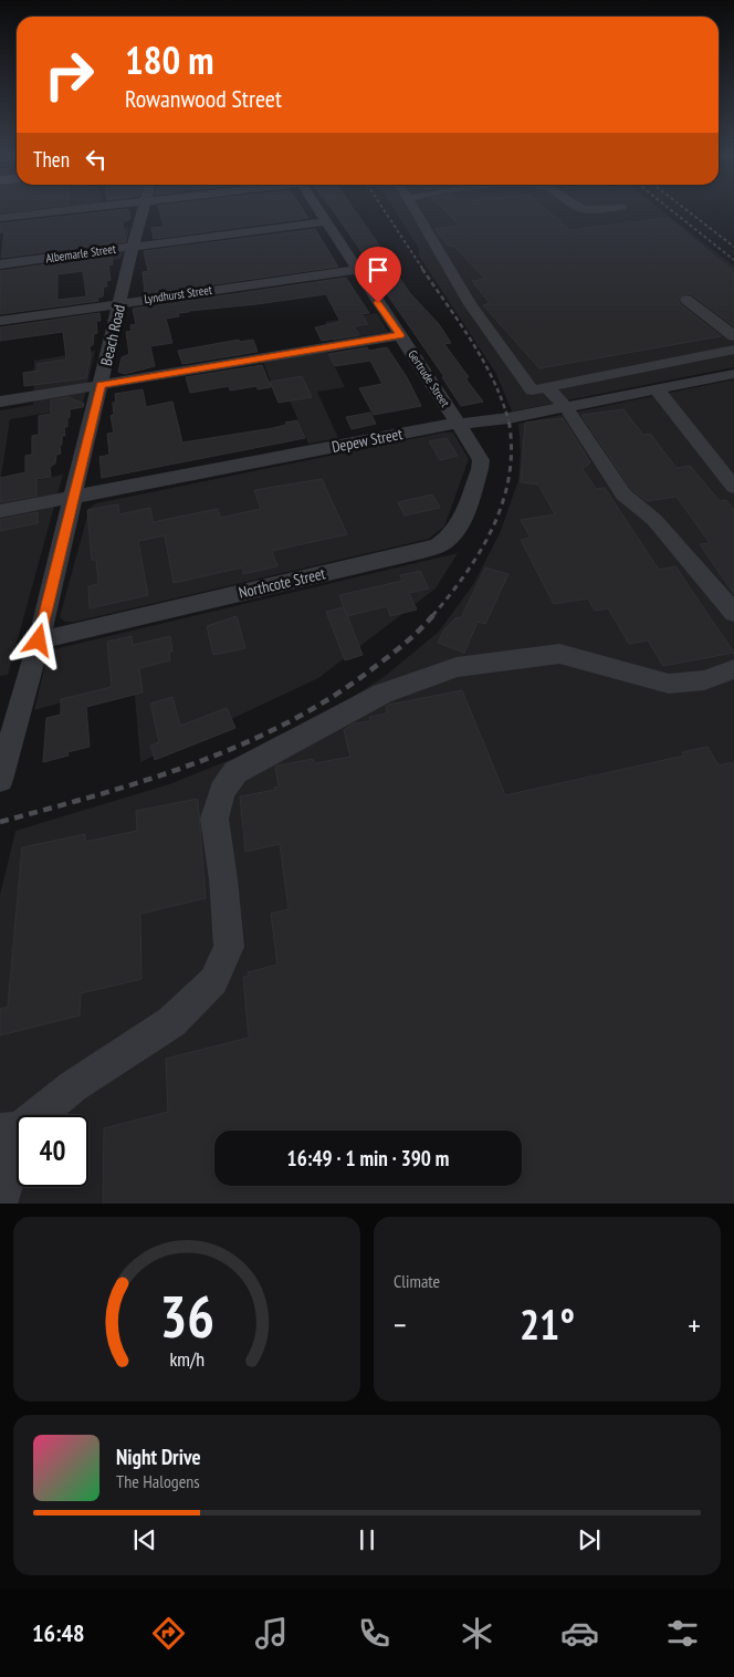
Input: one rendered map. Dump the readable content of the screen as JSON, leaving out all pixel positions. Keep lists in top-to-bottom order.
{
  "streets": {
    "street": [
      "Albemarle Street",
      "Lyndhurst Street",
      "Beach Road",
      "Gertrude Street",
      "Depew Street",
      "Northcote Street"
    ]
  },
  "crossings": [
    ["Albemarle Street", "Beach Road"],
    ["Albemarle Street", "Gertrude Street"],
    ["Lyndhurst Street", "Beach Road"],
    ["Lyndhurst Street", "Gertrude Street"],
    ["Beach Road", "Depew Street"],
    ["Beach Road", "Northcote Street"],
    ["Gertrude Street", "Depew Street"],
    ["Gertrude Street", "Northcote Street"]
  ],
  "page": {
    "turn": ["180 m", "Rowanwood Street"],
    "then": "Then",
    "limit": "40",
    "trip": "16:49 · 1 min · 390 m",
    "tile": "Climate",
    "heat": ["−", "21°", "+"],
    "song": ["Night Drive", "The Halogens"],
    "tabs": "16:48",
    "gauge": ["36", "km/h"]
  }
}
